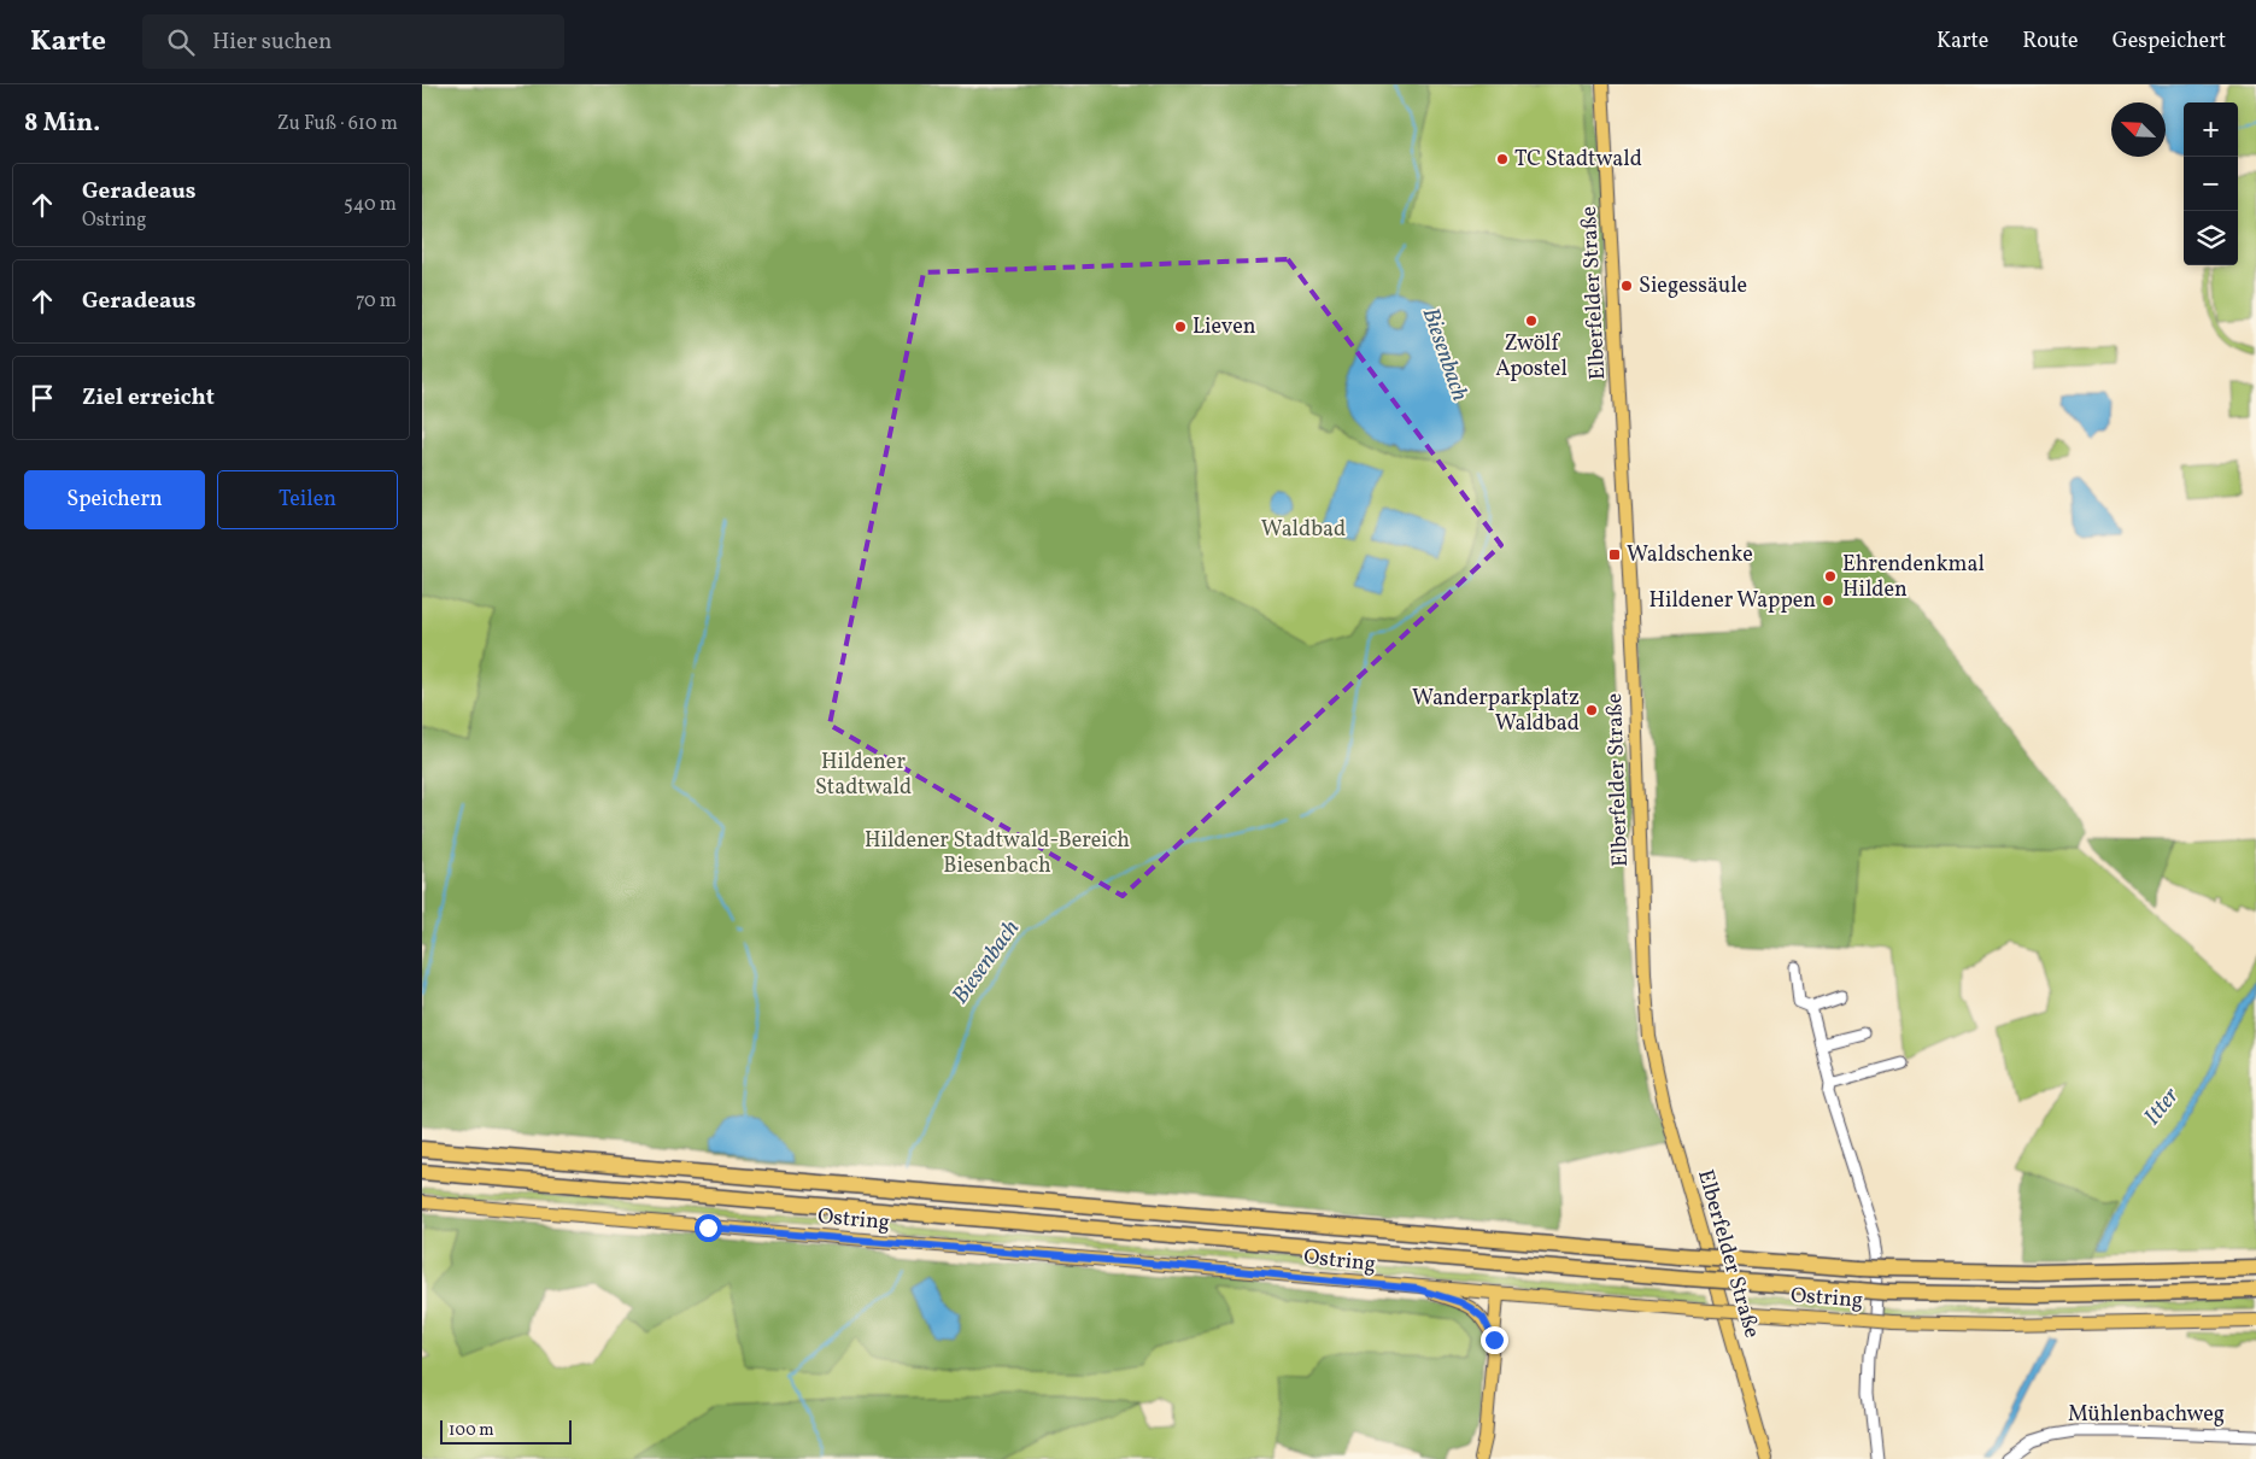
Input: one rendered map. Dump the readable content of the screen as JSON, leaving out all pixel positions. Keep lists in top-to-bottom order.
{
  "streets": {
    "main road": ["Elberfelder Straße", "Ostring"],
    "street": ["Mühlenbachweg"]
  },
  "water": ["Biesenbach", "Itter"],
  "parks": ["Waldbad", "Hildener Stadtwald", "Hildener Stadtwald-Bereich Biesenbach"],
  "places": {
    "other": [
      "TC Stadtwald",
      "Siegessäule",
      "Zwölf Apostel",
      "Lieven",
      "Ehrendenkmal Hilden",
      "Hildener Wappen",
      "Wanderparkplatz Waldbad"
    ],
    "transit": ["Waldschenke"]
  },
  "scale_bar": "100 m",
  "north": "top left",
  "page": {
    "header": "Karte",
    "search": "Hier suchen",
    "nav": ["Karte", "Route", "Gespeichert"],
    "heading": ["8 Min.", "Zu Fuß · 610 m"],
    "map_buttons": ["+", "−"],
    "list": [
      ["Geradeaus", "Ostring", "540 m"],
      ["Geradeaus", "70 m"],
      "Ziel erreicht"
    ],
    "buttons": ["Speichern", "Teilen"],
    "scale": "100 m"
  }
}
